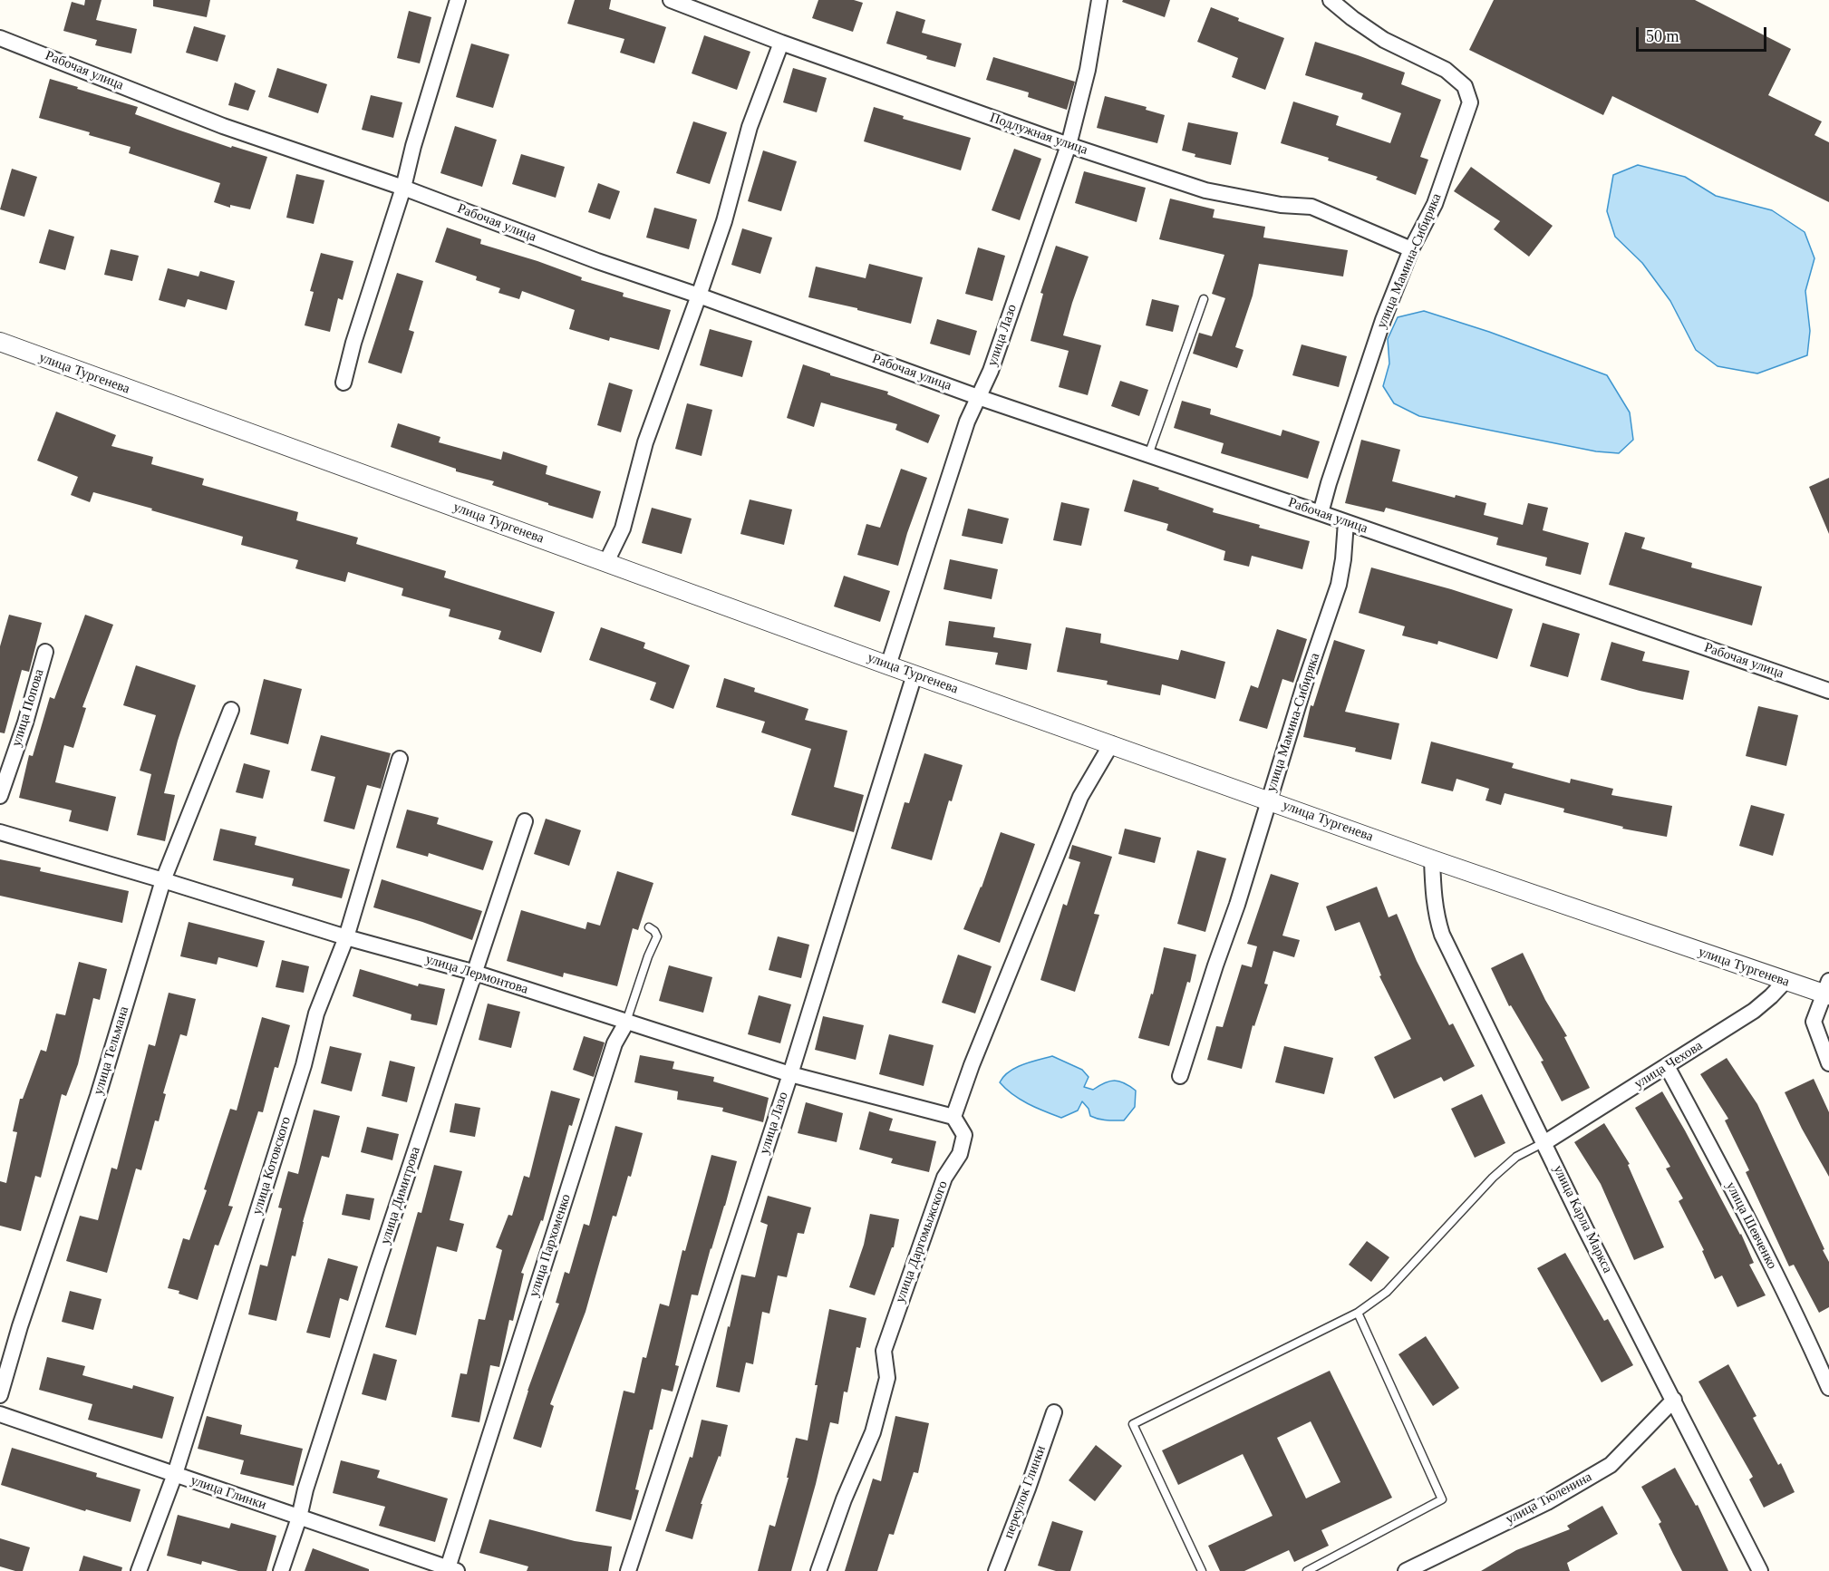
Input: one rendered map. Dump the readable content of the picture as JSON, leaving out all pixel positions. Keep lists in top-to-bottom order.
{
  "streets": {
    "street": [
      "Рабочая улица",
      "Подлужная улица",
      "улица Мамина-Сибиряка",
      "улица Лазо",
      "улица Тургенева",
      "улица Попова",
      "улица Лермонтова",
      "улица Тельмана",
      "улица Чехова",
      "улица Котовского",
      "улица Димитрова",
      "улица Карла Маркса",
      "улица Шевченко",
      "улица Даргомыжского",
      "улица Пархоменко",
      "переулок Глинки",
      "улица Глинки",
      "улица Тюленина"
    ]
  },
  "crossings": [
    ["Рабочая улица", "улица Мамина-Сибиряка"],
    ["Рабочая улица", "улица Лазо"],
    ["Подлужная улица", "улица Мамина-Сибиряка"],
    ["Подлужная улица", "улица Лазо"],
    ["улица Мамина-Сибиряка", "улица Тургенева"],
    ["улица Лазо", "улица Тургенева"],
    ["улица Лазо", "улица Лермонтова"],
    ["улица Тургенева", "улица Чехова"],
    ["улица Тургенева", "улица Карла Маркса"],
    ["улица Лермонтова", "улица Тельмана"],
    ["улица Лермонтова", "улица Котовского"],
    ["улица Лермонтова", "улица Димитрова"],
    ["улица Лермонтова", "улица Даргомыжского"],
    ["улица Лермонтова", "улица Пархоменко"],
    ["улица Чехова", "улица Карла Маркса"],
    ["улица Чехова", "улица Шевченко"],
    ["улица Котовского", "улица Глинки"],
    ["улица Димитрова", "улица Глинки"],
    ["улица Карла Маркса", "улица Тюленина"],
    ["улица Пархоменко", "улица Глинки"]
  ],
  "scale_bar": "50 m"
}
